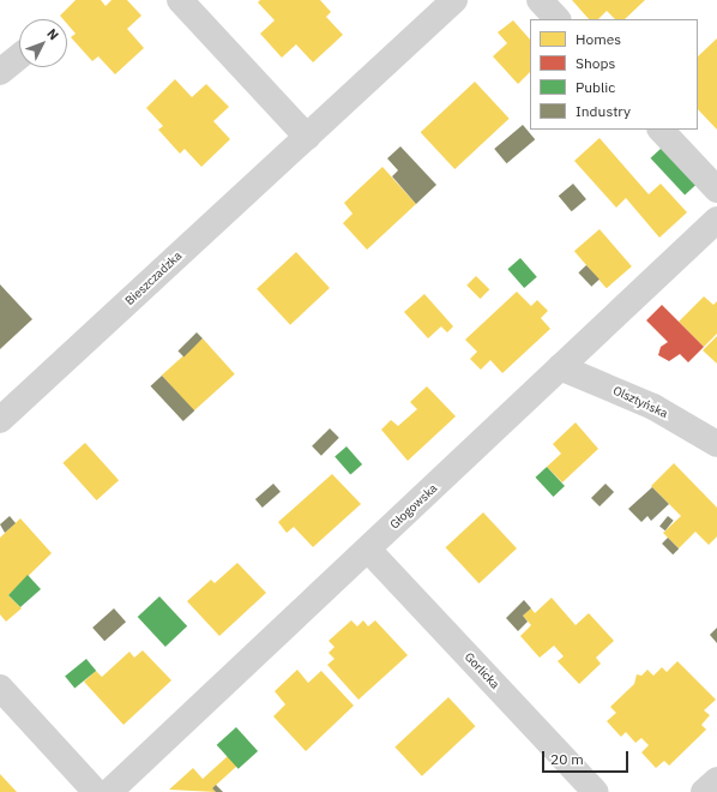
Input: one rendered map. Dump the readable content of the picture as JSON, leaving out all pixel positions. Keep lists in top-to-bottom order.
{
  "streets": {
    "street": [
      "Bieszczadzka",
      "Olsztyńska",
      "Głogowska",
      "Gorlicka"
    ]
  },
  "crossings": [
    ["Olsztyńska", "Głogowska"],
    ["Głogowska", "Gorlicka"]
  ],
  "legend": [
    "Homes",
    "Shops",
    "Public",
    "Industry"
  ],
  "scale_bar": "20 m",
  "north": "top right"
}
